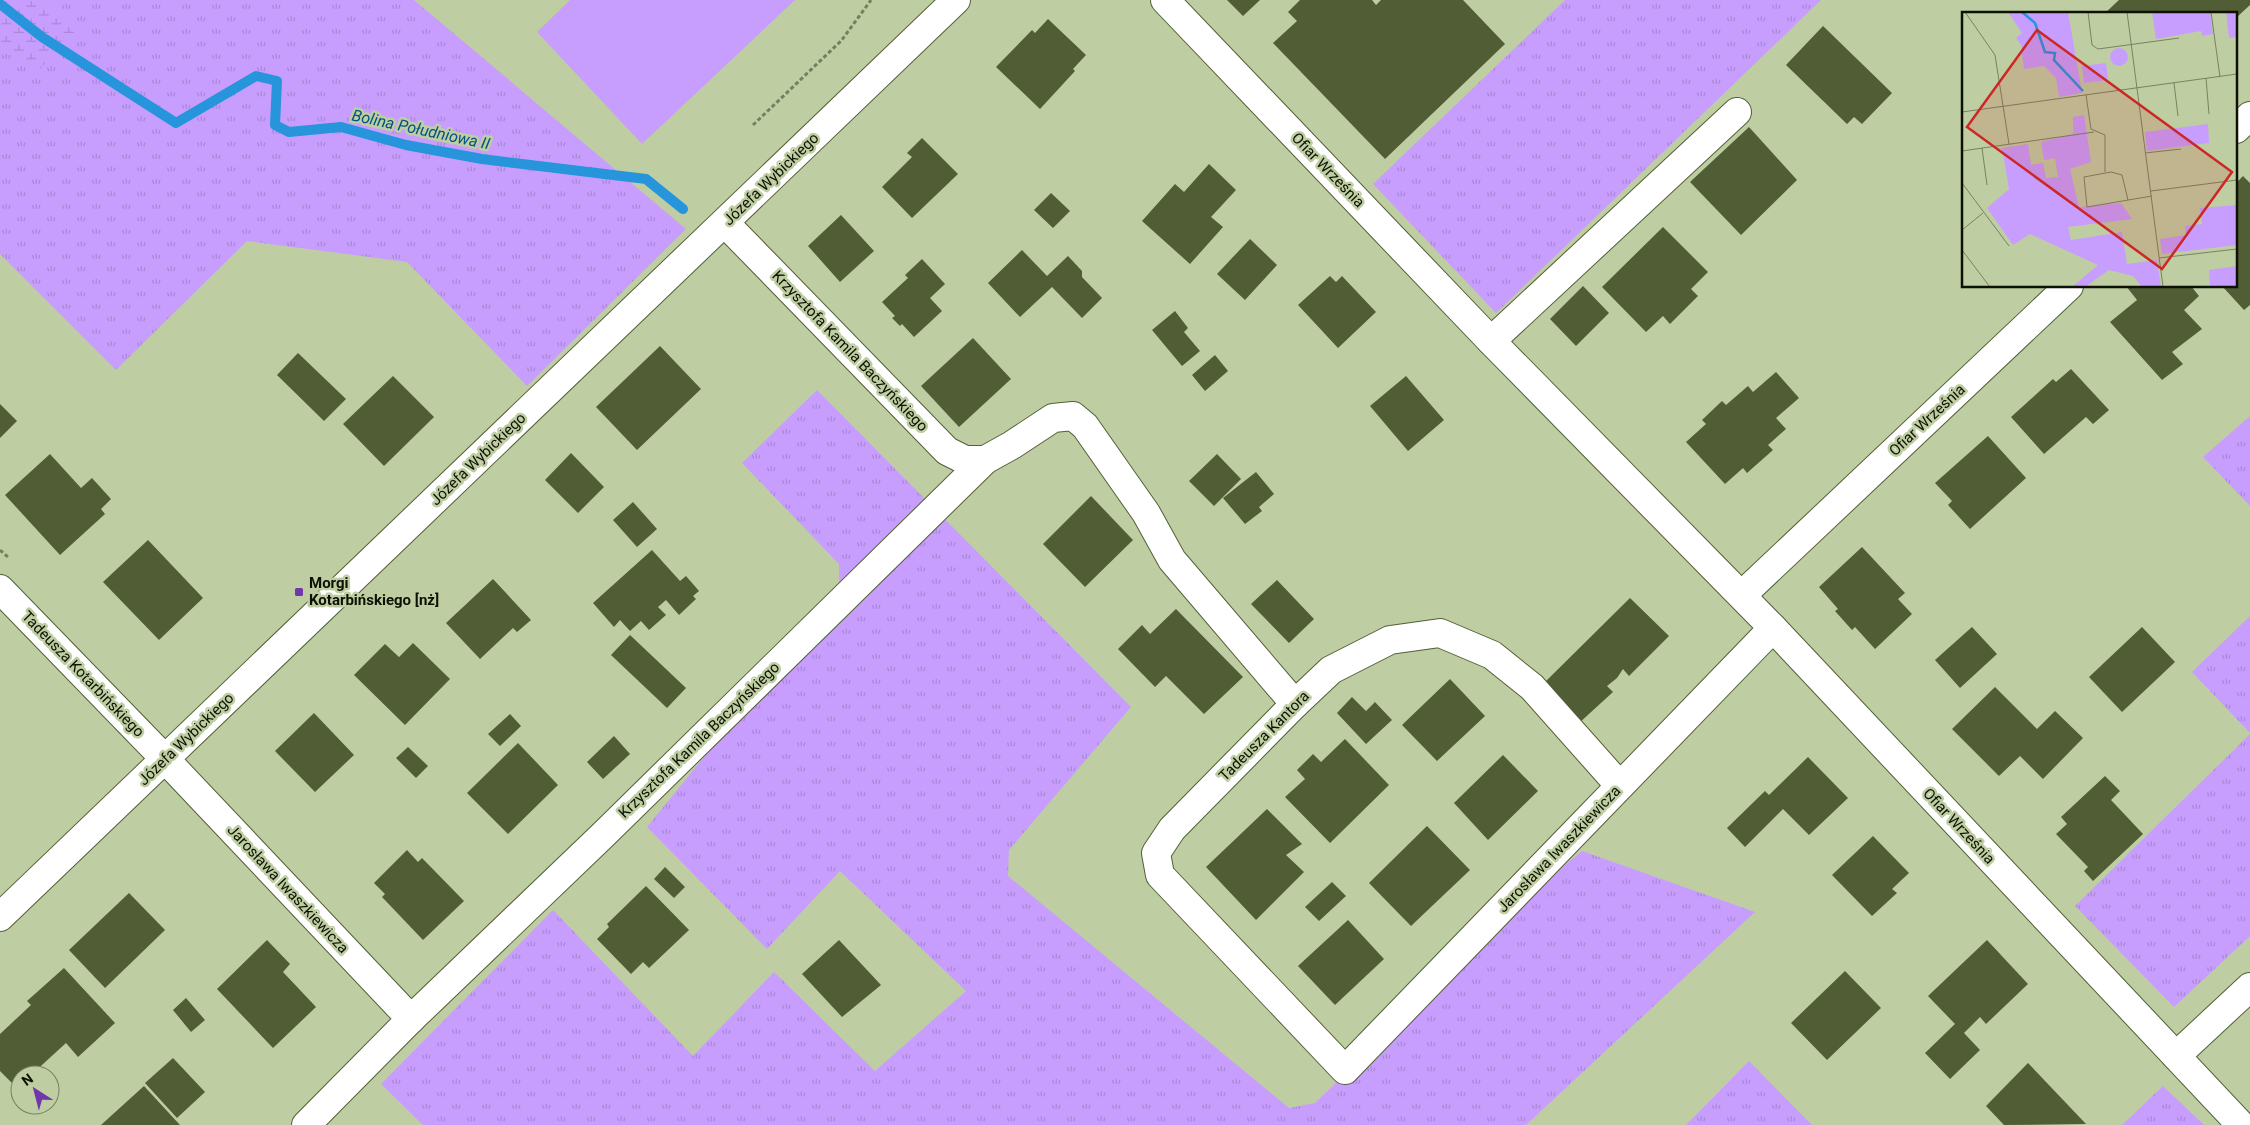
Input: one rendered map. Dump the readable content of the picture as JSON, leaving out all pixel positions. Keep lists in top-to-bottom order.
{
  "streets": {
    "street": [
      "Ofiar Września",
      "Józefa Wybickiego",
      "Krzysztofa Kamila Baczyńskiego",
      "Tadeusza Kotarbińskiego",
      "Tadeusza Kantora",
      "Jarosława Iwaszkiewicza"
    ]
  },
  "crossings": [
    ["Ofiar Września", "Jarosława Iwaszkiewicza"],
    ["Józefa Wybickiego", "Krzysztofa Kamila Baczyńskiego"],
    ["Józefa Wybickiego", "Tadeusza Kotarbińskiego"],
    ["Józefa Wybickiego", "Jarosława Iwaszkiewicza"],
    ["Krzysztofa Kamila Baczyńskiego", "Tadeusza Kantora"],
    ["Krzysztofa Kamila Baczyńskiego", "Jarosława Iwaszkiewicza"],
    ["Tadeusza Kotarbińskiego", "Jarosława Iwaszkiewicza"],
    ["Tadeusza Kantora", "Jarosława Iwaszkiewicza"]
  ],
  "water": ["Bolina Południowa II"],
  "places": {
    "transit": ["Morgi Kotarbińskiego [nż]"]
  },
  "north": "top left"
}
